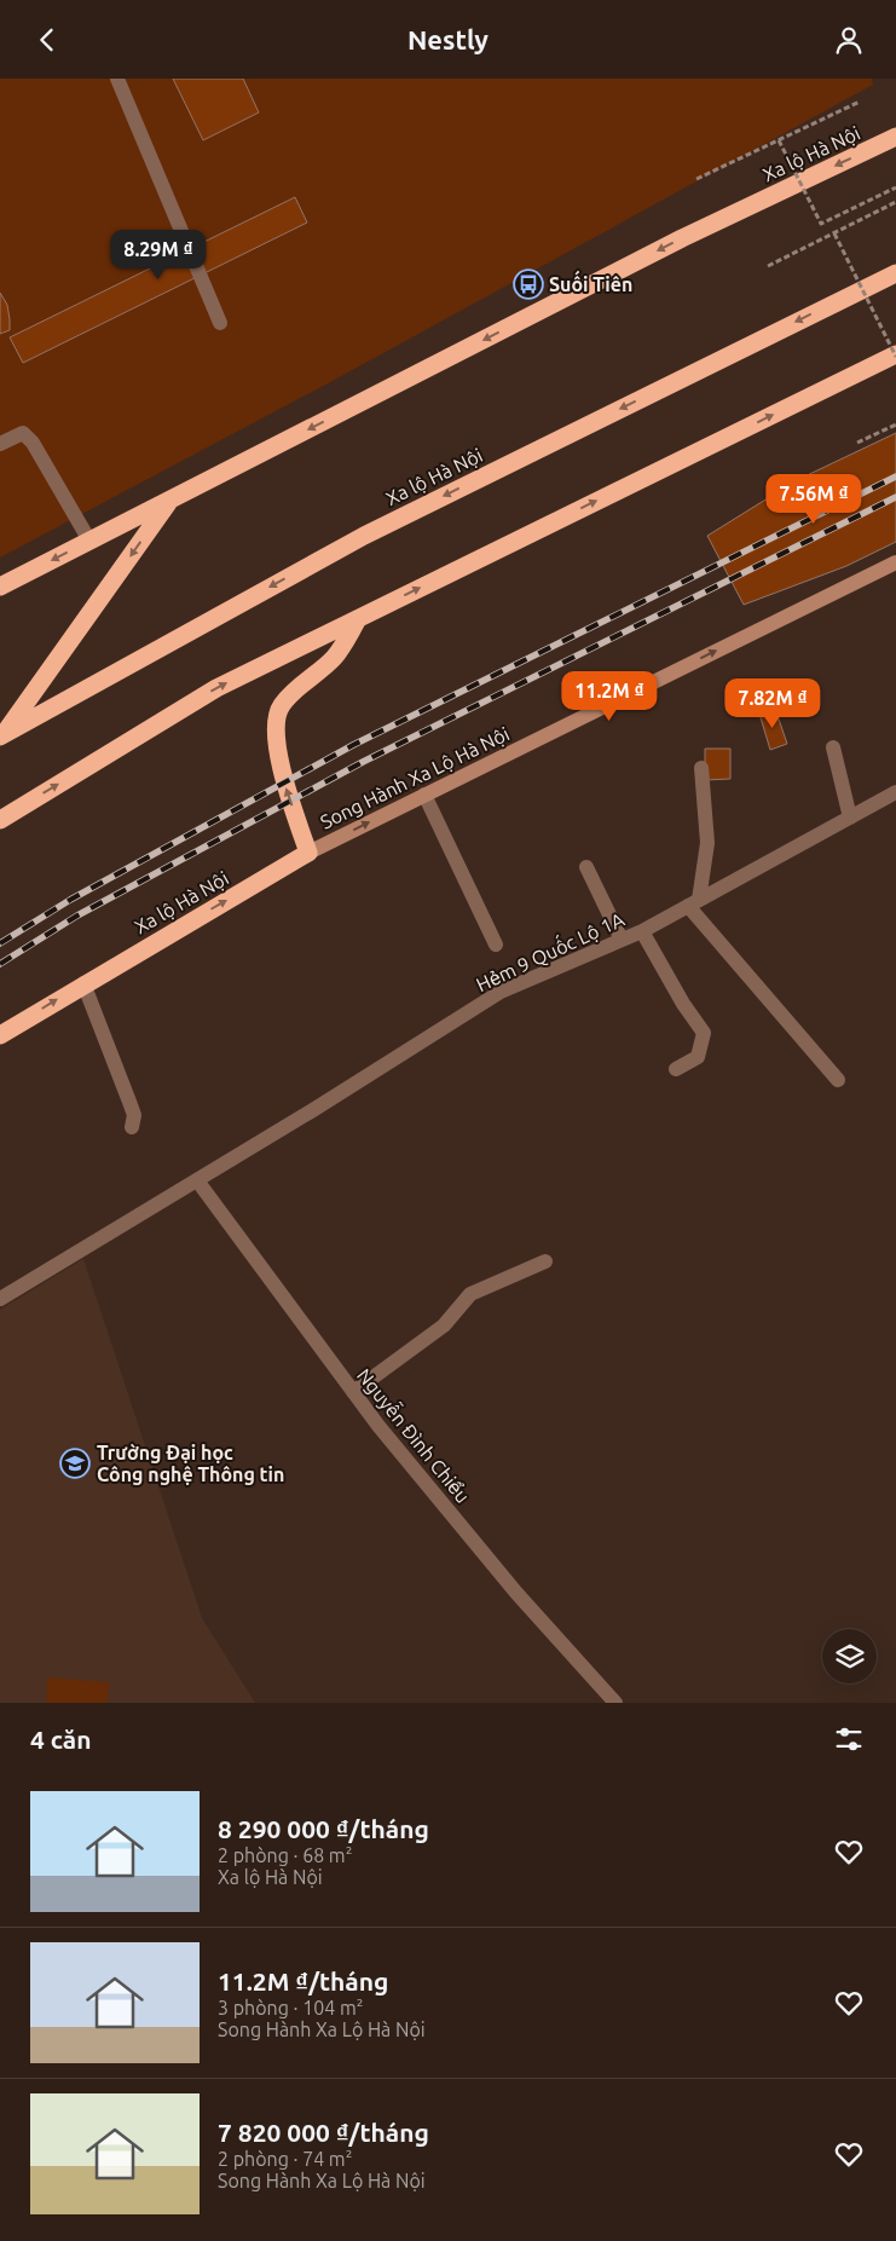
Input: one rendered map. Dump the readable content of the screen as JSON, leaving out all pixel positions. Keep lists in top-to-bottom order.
{
  "streets": {
    "highway": ["Xa lộ Hà Nội"],
    "main road": ["Song Hành Xa Lộ Hà Nội"],
    "street": ["Hẻm 9 Quốc Lộ 1A", "Nguyễn Đình Chiểu"]
  },
  "crossings": [
    ["Xa lộ Hà Nội", "Song Hành Xa Lộ Hà Nội"],
    ["Hẻm 9 Quốc Lộ 1A", "Nguyễn Đình Chiểu"]
  ],
  "one_way": ["Song Hành Xa Lộ Hà Nội"],
  "places": {
    "bus stop": ["Suối Tiên"],
    "school or university": ["Trường Đại học Công nghệ Thông tin"]
  },
  "page": {
    "header": "Nestly",
    "price": [
      "8.29M ₫",
      "7.56M ₫",
      "11.2M ₫",
      "7.82M ₫"
    ],
    "heading": "4 căn",
    "list": [
      {
        "name": "8 290 000 ₫/tháng",
        "note": "2 phòng · 68 m² · Xa lộ Hà Nội"
      },
      {
        "name": "11.2M ₫/tháng",
        "note": "3 phòng · 104 m² · Song Hành Xa Lộ Hà Nội"
      },
      {
        "name": "7 820 000 ₫/tháng",
        "note": "2 phòng · 74 m² · Song Hành Xa Lộ Hà Nội"
      }
    ]
  }
}
